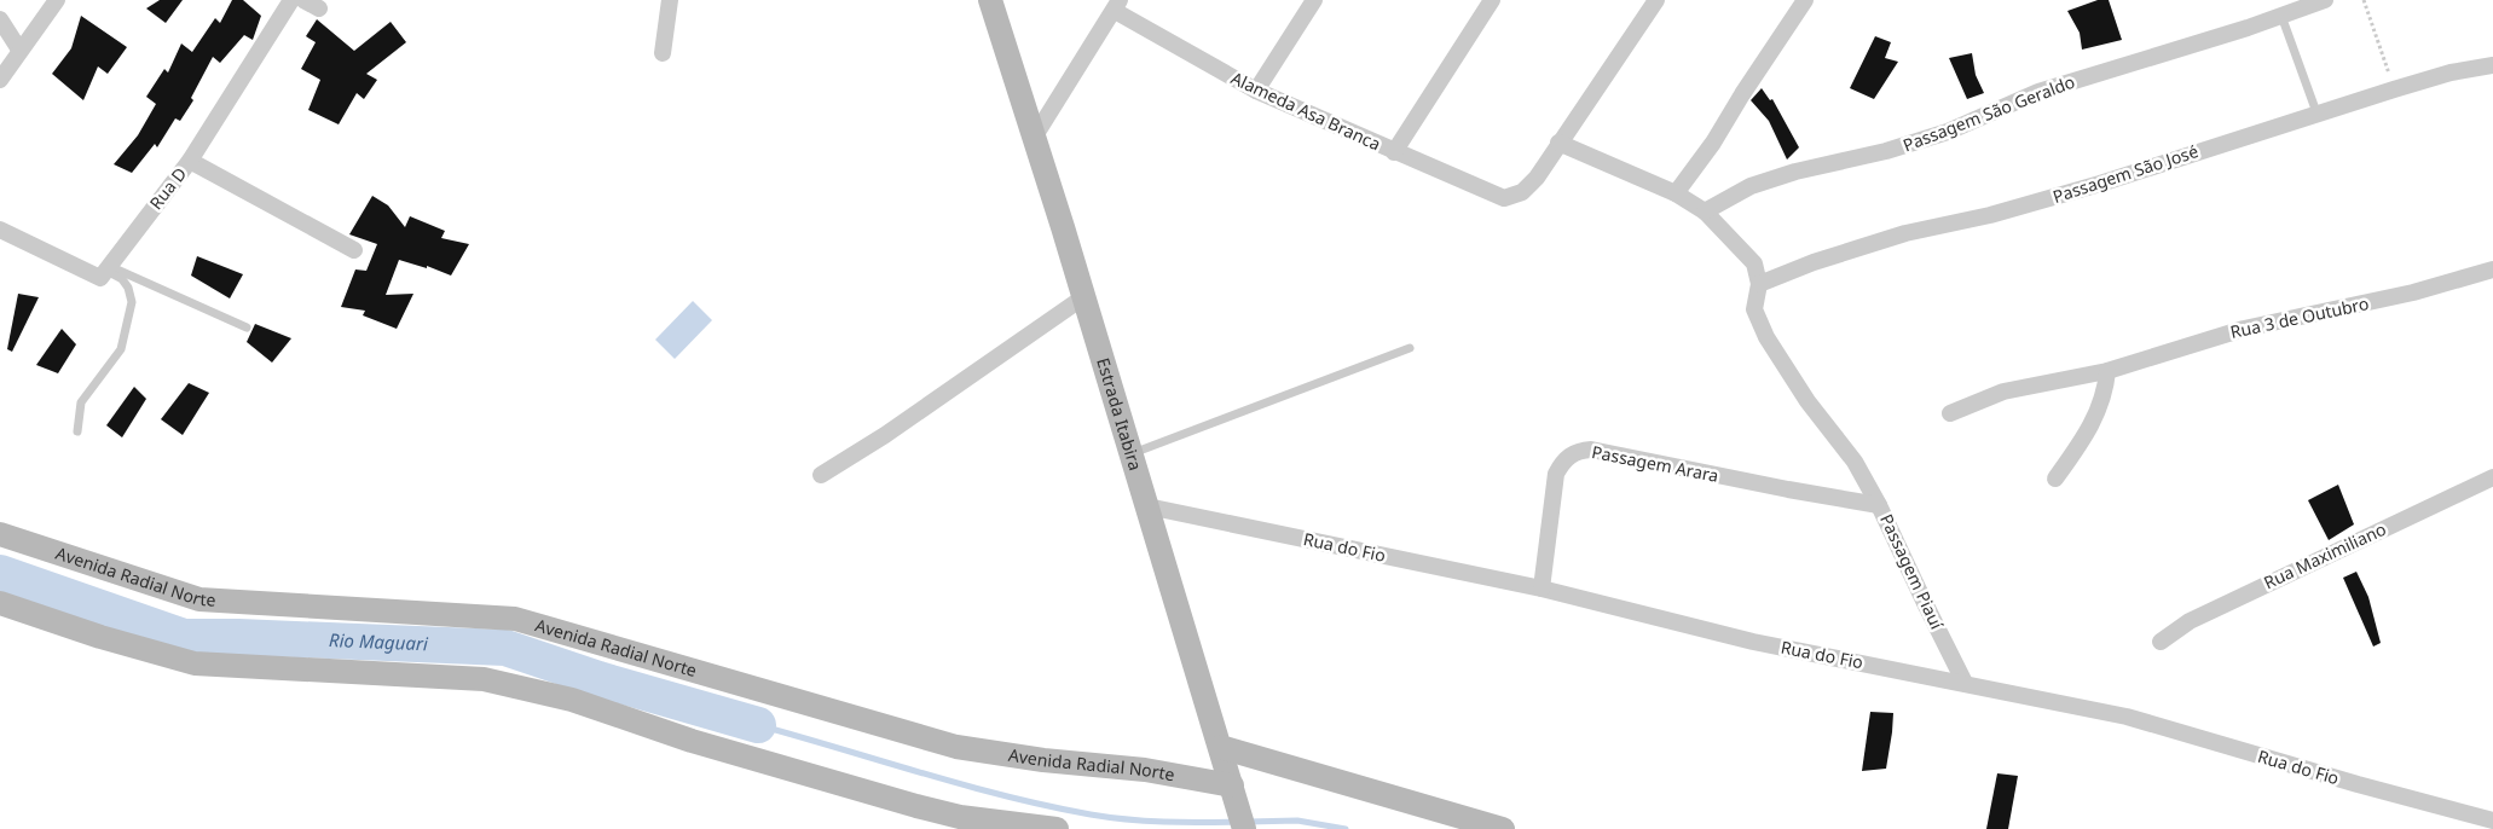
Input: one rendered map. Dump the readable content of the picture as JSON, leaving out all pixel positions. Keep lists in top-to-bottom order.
{
  "streets": {
    "main road": ["Estrada Itabira", "Avenida Radial Norte"],
    "street": [
      "Alameda Asa Branca",
      "Passagem São Geraldo",
      "Passagem São José",
      "Rua D",
      "Rua 3 de Outubro",
      "Passagem Arara",
      "Rua do Fio",
      "Rua Maximiliano",
      "Passagem Piauí"
    ]
  },
  "crossings": [
    ["Passagem São José", "Passagem Piauí"],
    ["Estrada Itabira", "Rua do Fio"],
    ["Estrada Itabira", "Avenida Radial Norte"],
    ["Passagem Arara", "Rua do Fio"],
    ["Passagem Arara", "Passagem Piauí"],
    ["Rua do Fio", "Passagem Piauí"]
  ],
  "water": ["Rio Maguari"]
}
